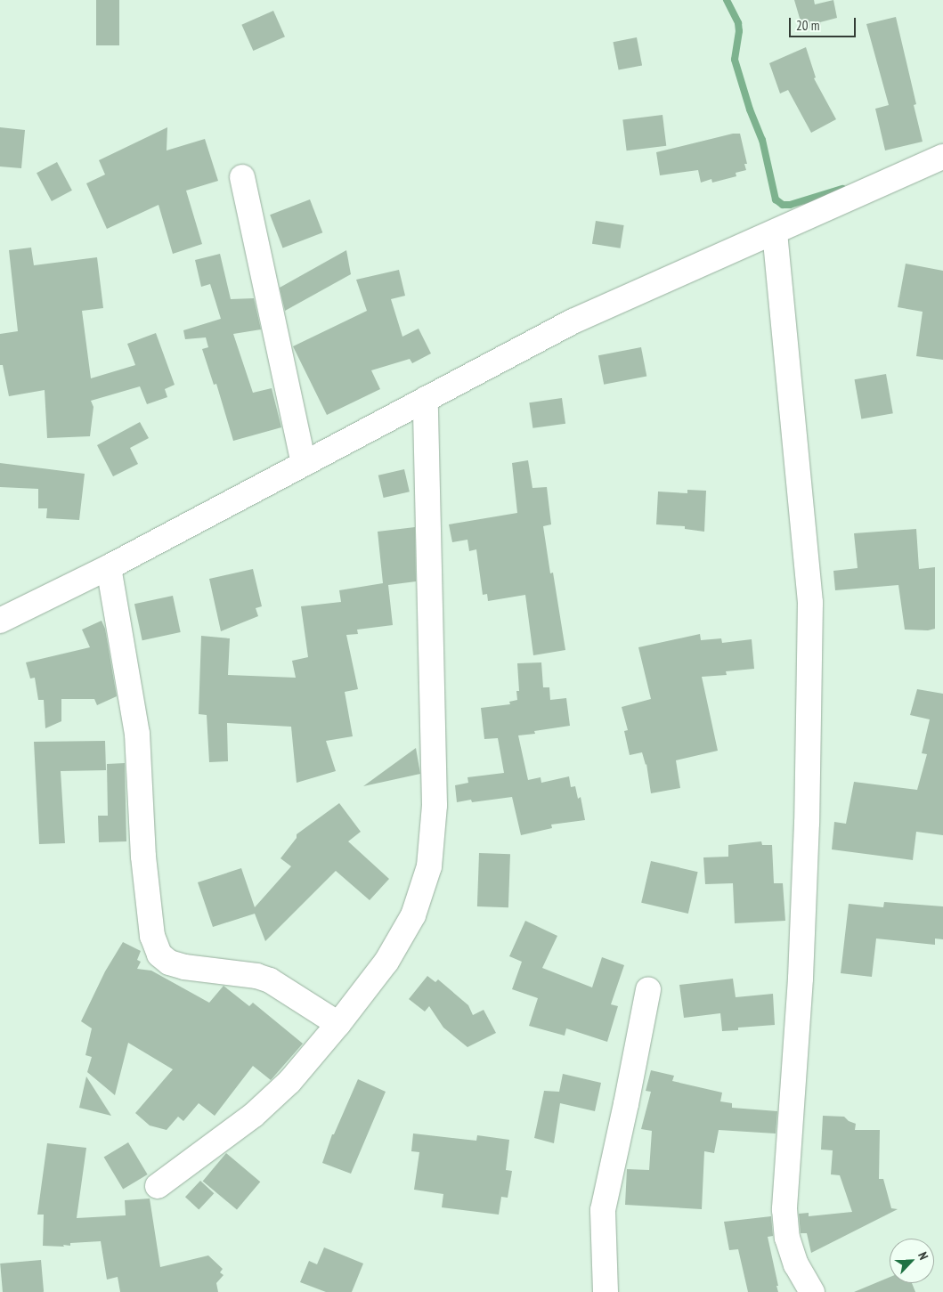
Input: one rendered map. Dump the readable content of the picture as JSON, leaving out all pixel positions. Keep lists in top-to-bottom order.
{
  "scale_bar": "20 m",
  "north": "top right"
}
